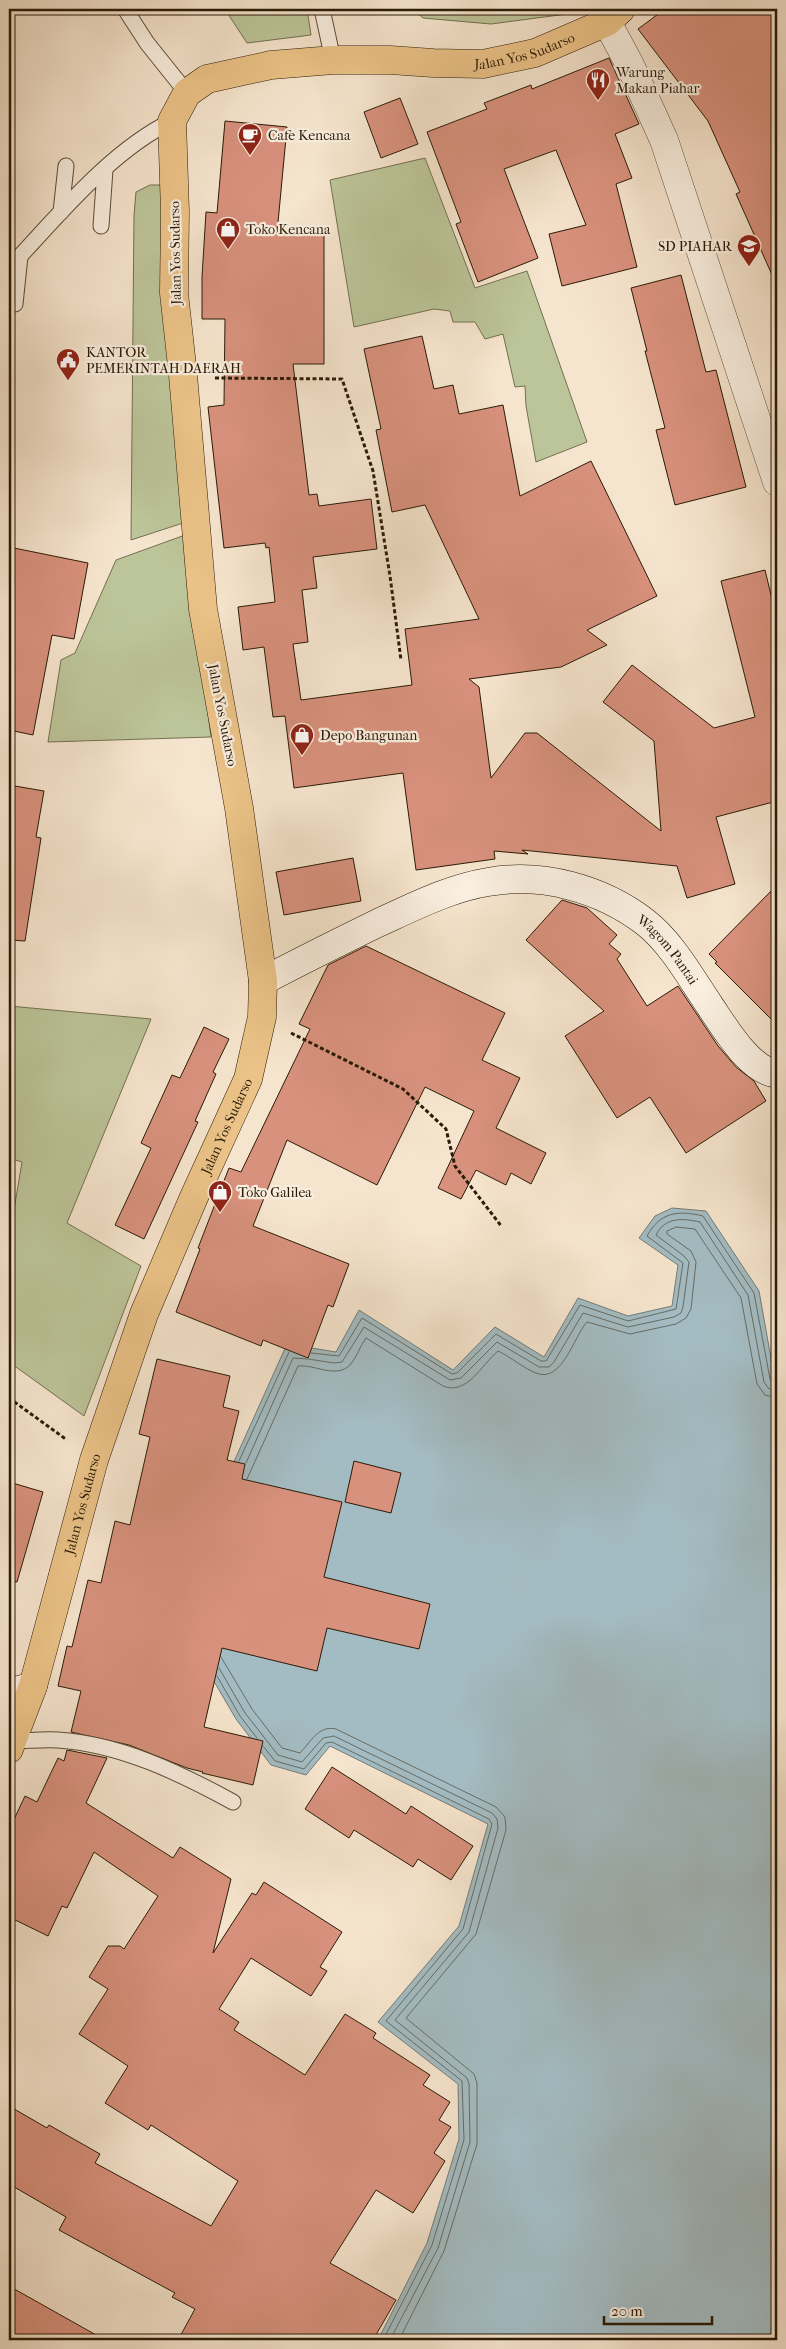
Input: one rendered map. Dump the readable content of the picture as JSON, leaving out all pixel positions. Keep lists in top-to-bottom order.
{
  "streets": {
    "main road": ["Jalan Yos Sudarso"],
    "street": ["Wagom Pantai"]
  },
  "crossings": [
    ["Jalan Yos Sudarso", "Wagom Pantai"]
  ],
  "places": {
    "restaurant": ["Warung Makan Piahar"],
    "cafe": ["Cafe Kencana"],
    "shop": ["Toko Kencana", "Depo Bangunan", "Toko Galilea"],
    "school or university": ["SD PIAHAR"],
    "public building": ["KANTOR PEMERINTAH DAERAH"]
  },
  "scale_bar": "20 m"
}
